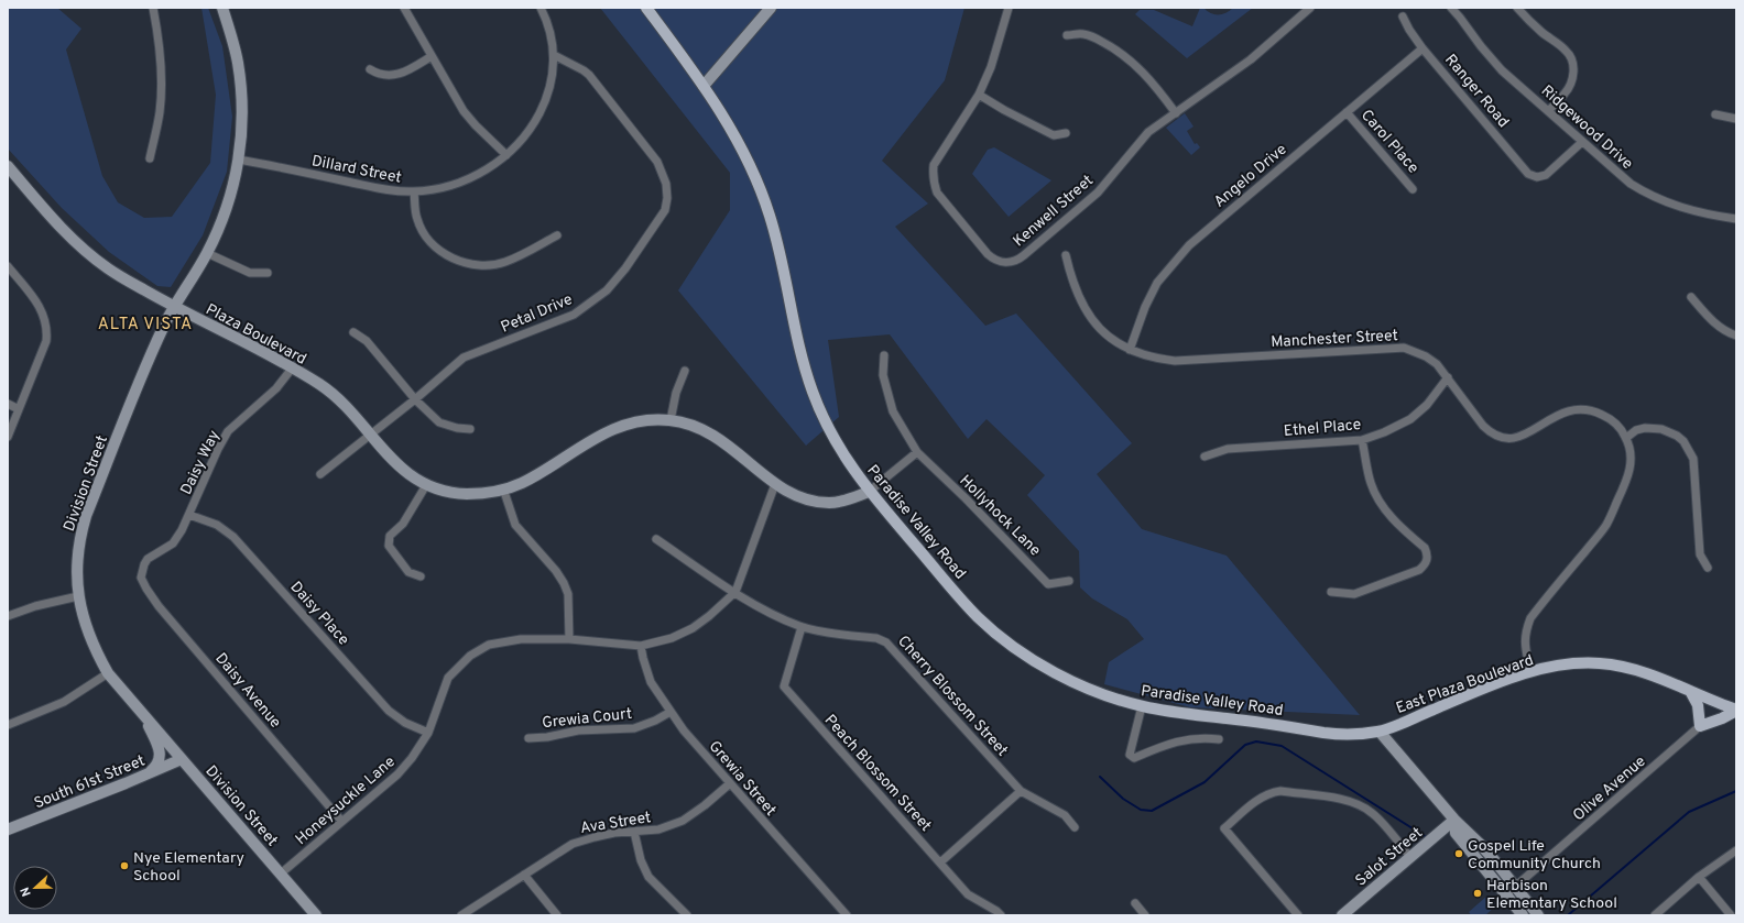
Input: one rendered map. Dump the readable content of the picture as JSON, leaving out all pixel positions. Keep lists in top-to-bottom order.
{
  "streets": {
    "main road": [
      "Plaza Boulevard",
      "Division Street",
      "Paradise Valley Road",
      "East Plaza Boulevard",
      "South 61st Street",
      "Salot Street"
    ],
    "street": [
      "Ranger Road",
      "Ridgewood Drive",
      "Carol Place",
      "Dillard Street",
      "Angelo Drive",
      "Kenwell Street",
      "Petal Drive",
      "Manchester Street",
      "Ethel Place",
      "Daisy Way",
      "Hollyhock Lane",
      "Daisy Place",
      "Daisy Avenue",
      "Cherry Blossom Street",
      "Grewia Court",
      "Peach Blossom Street",
      "Grewia Street",
      "Olive Avenue",
      "Honeysuckle Lane",
      "Ava Street"
    ]
  },
  "crossings": [
    ["Ranger Road", "Ridgewood Drive"],
    ["Ranger Road", "Angelo Drive"],
    ["Carol Place", "Angelo Drive"],
    ["Dillard Street", "Petal Drive"],
    ["Dillard Street", "Division Street"],
    ["Angelo Drive", "Manchester Street"],
    ["Petal Drive", "Plaza Boulevard"],
    ["Plaza Boulevard", "Daisy Way"],
    ["Plaza Boulevard", "Division Street"],
    ["Manchester Street", "Ethel Place"],
    ["Manchester Street", "East Plaza Boulevard"],
    ["Daisy Way", "Daisy Place"],
    ["Daisy Way", "Daisy Avenue"],
    ["Division Street", "South 61st Street"],
    ["Division Street", "Honeysuckle Lane"],
    ["Paradise Valley Road", "East Plaza Boulevard"],
    ["Daisy Place", "Honeysuckle Lane"],
    ["Daisy Avenue", "Honeysuckle Lane"],
    ["Cherry Blossom Street", "Peach Blossom Street"],
    ["Cherry Blossom Street", "Honeysuckle Lane"],
    ["Grewia Court", "Grewia Street"],
    ["Grewia Street", "Honeysuckle Lane"],
    ["Grewia Street", "Ava Street"]
  ],
  "districts": ["ALTA VISTA"],
  "places": ["Gospel Life Community Church", "Nye Elementary School", "Harbison Elementary School"],
  "north": "left"
}
